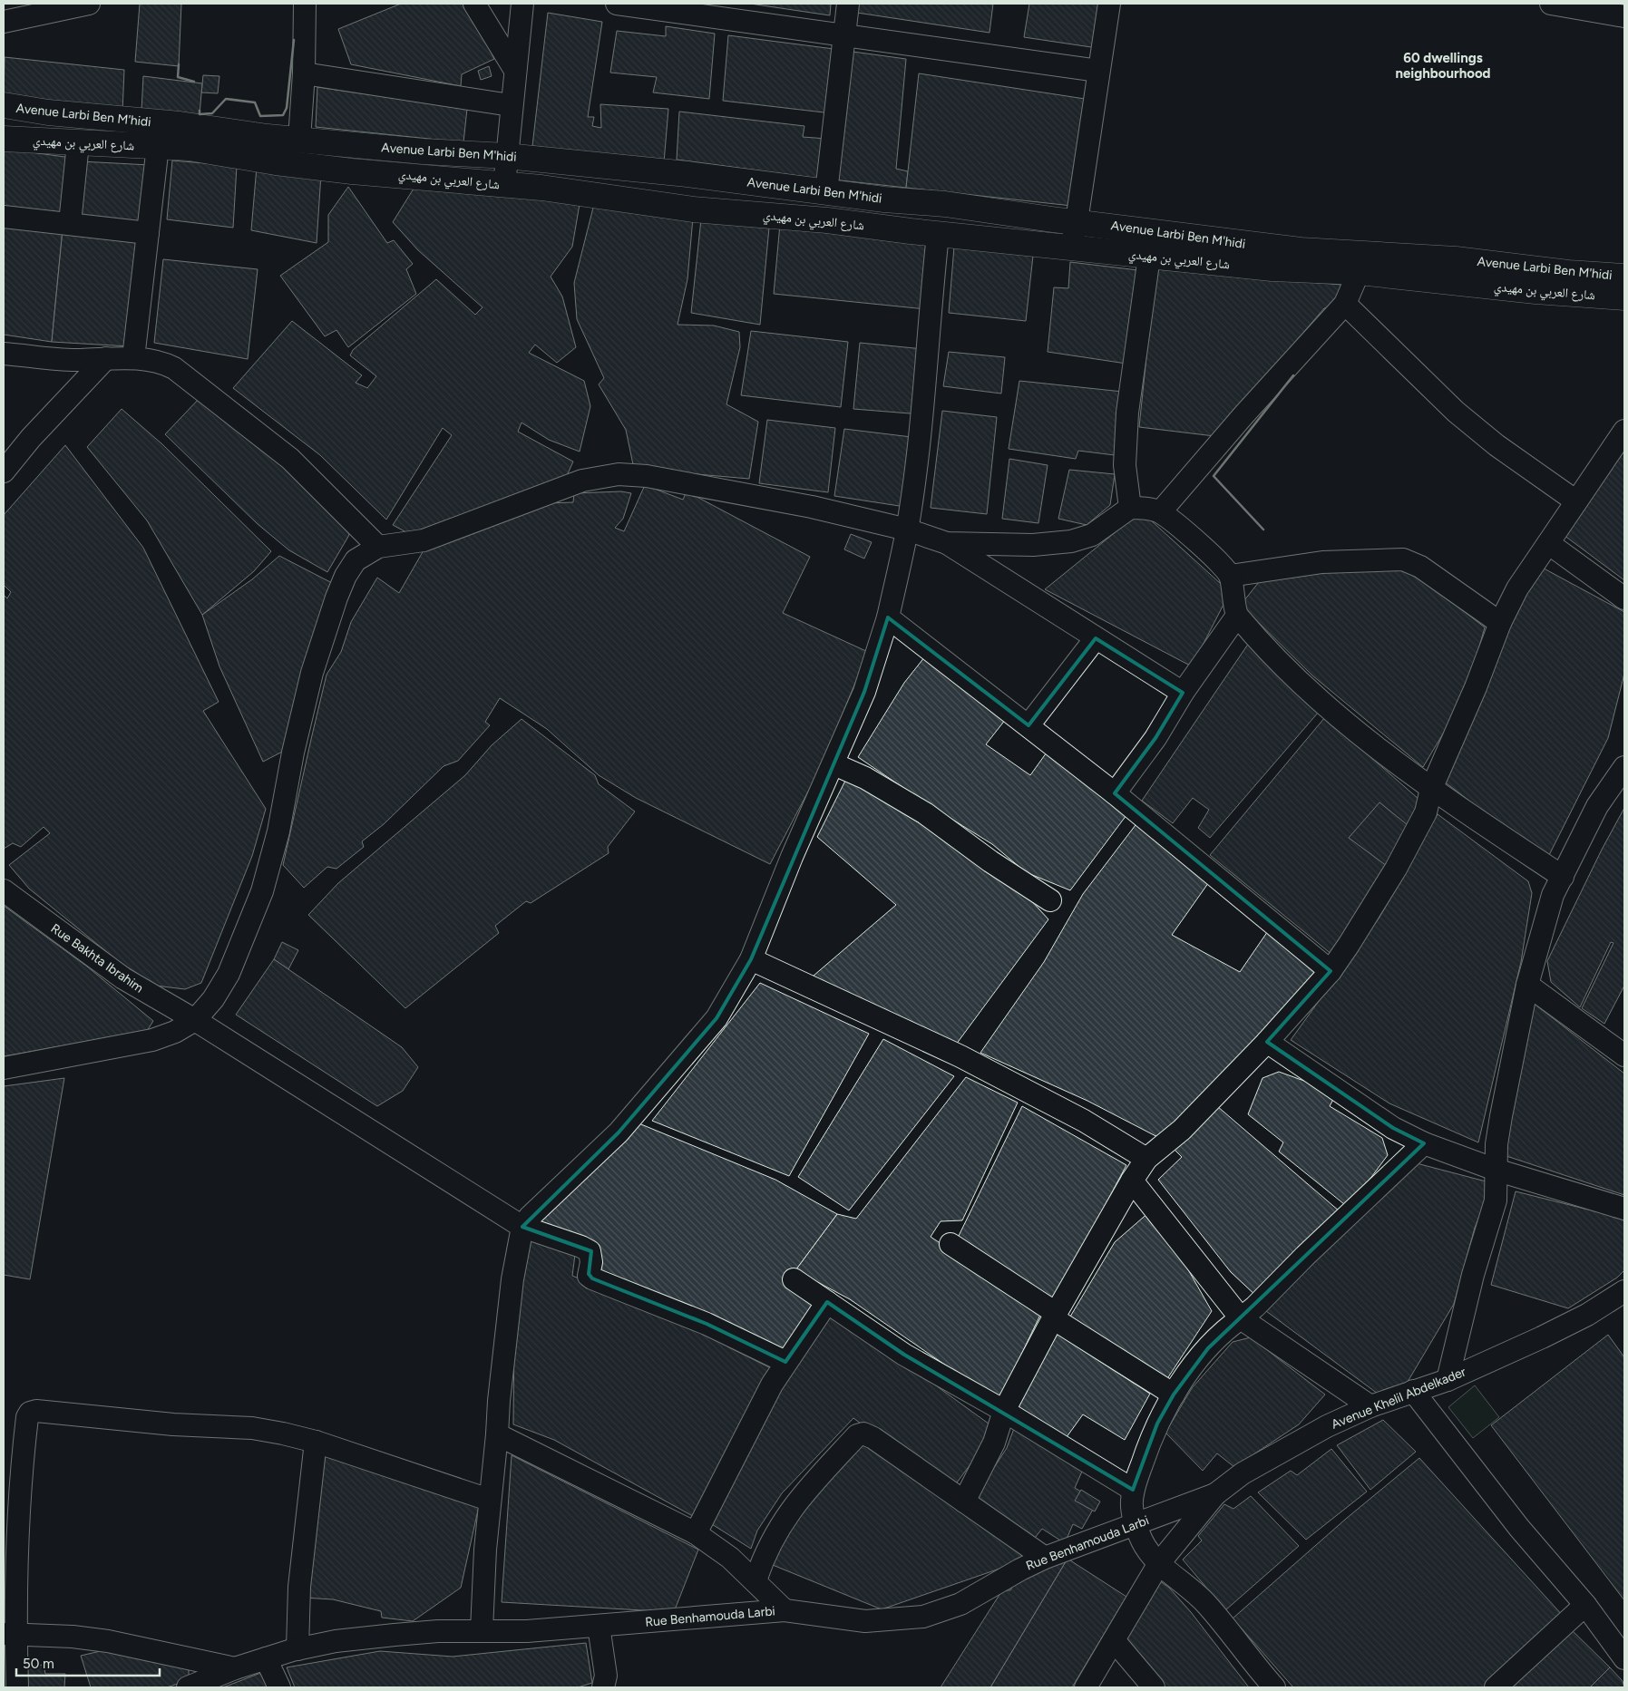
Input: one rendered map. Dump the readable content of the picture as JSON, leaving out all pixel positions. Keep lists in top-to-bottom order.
{
  "streets": {
    "main road": ["Avenue Larbi Ben M'hidi", "شارع العربي بن مهيدي"],
    "street": ["Rue Bakhta Ibrahim", "Avenue Khelil Abdelkader", "Rue Benhamouda Larbi"]
  },
  "crossings": [
    ["Avenue Larbi Ben M'hidi", "شارع العربي بن مهيدي"],
    ["Avenue Khelil Abdelkader", "Rue Benhamouda Larbi"]
  ],
  "districts": ["60 dwellings neighbourhood"],
  "scale_bar": "50 m"
}
